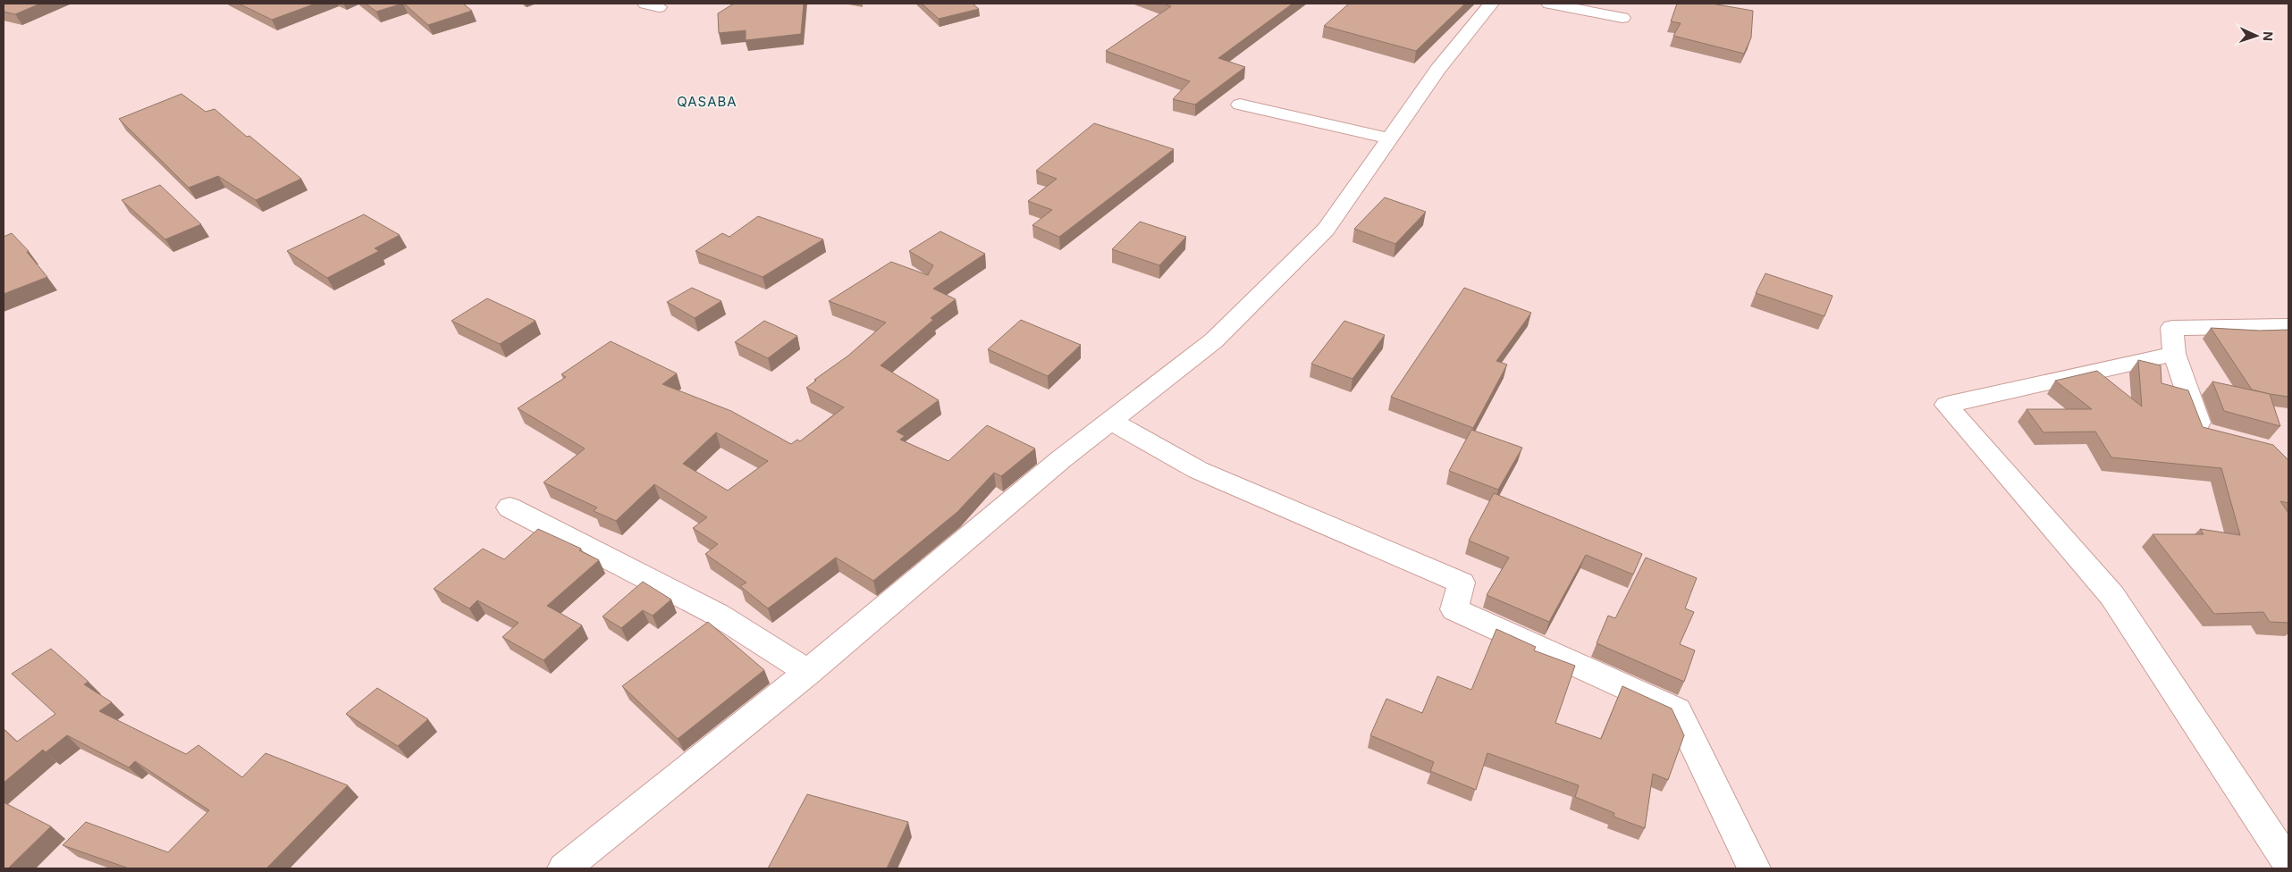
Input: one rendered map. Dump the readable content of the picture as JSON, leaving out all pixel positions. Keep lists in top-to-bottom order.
{
  "districts": ["QASABA"],
  "north": "right"
}
